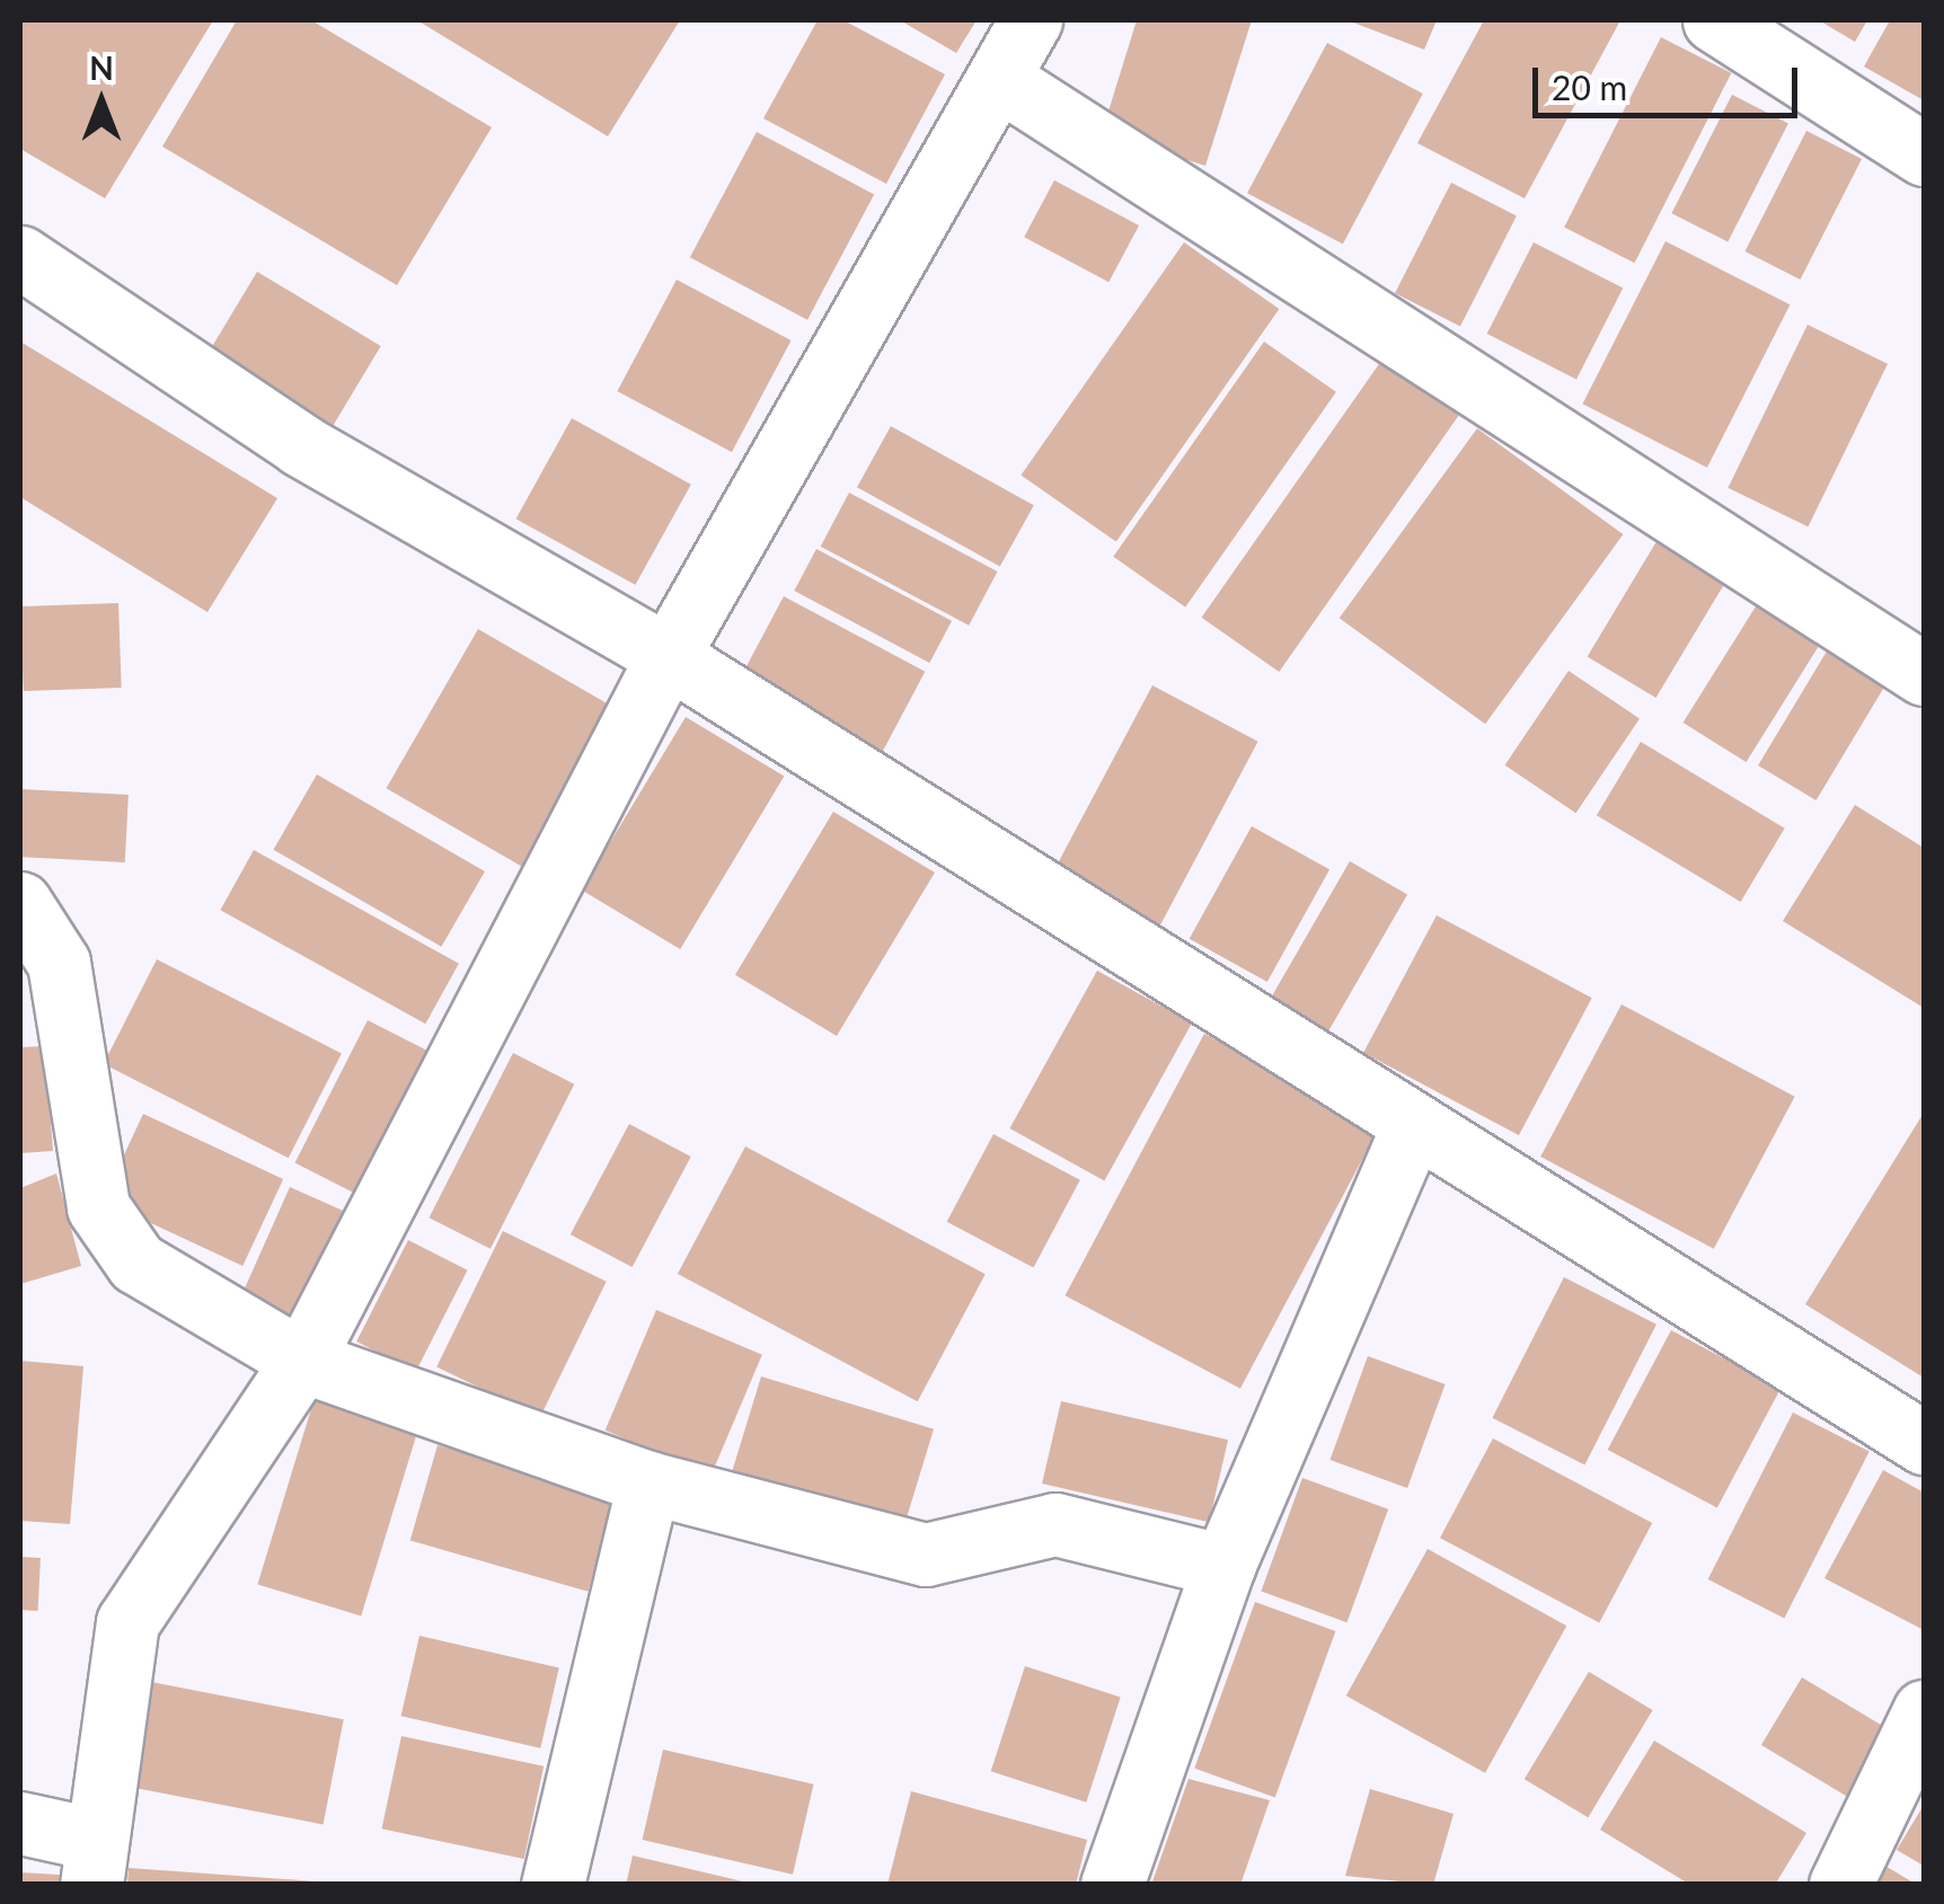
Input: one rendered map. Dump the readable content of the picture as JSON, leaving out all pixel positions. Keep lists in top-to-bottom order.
{
  "scale_bar": "20 m",
  "north": "top"
}
